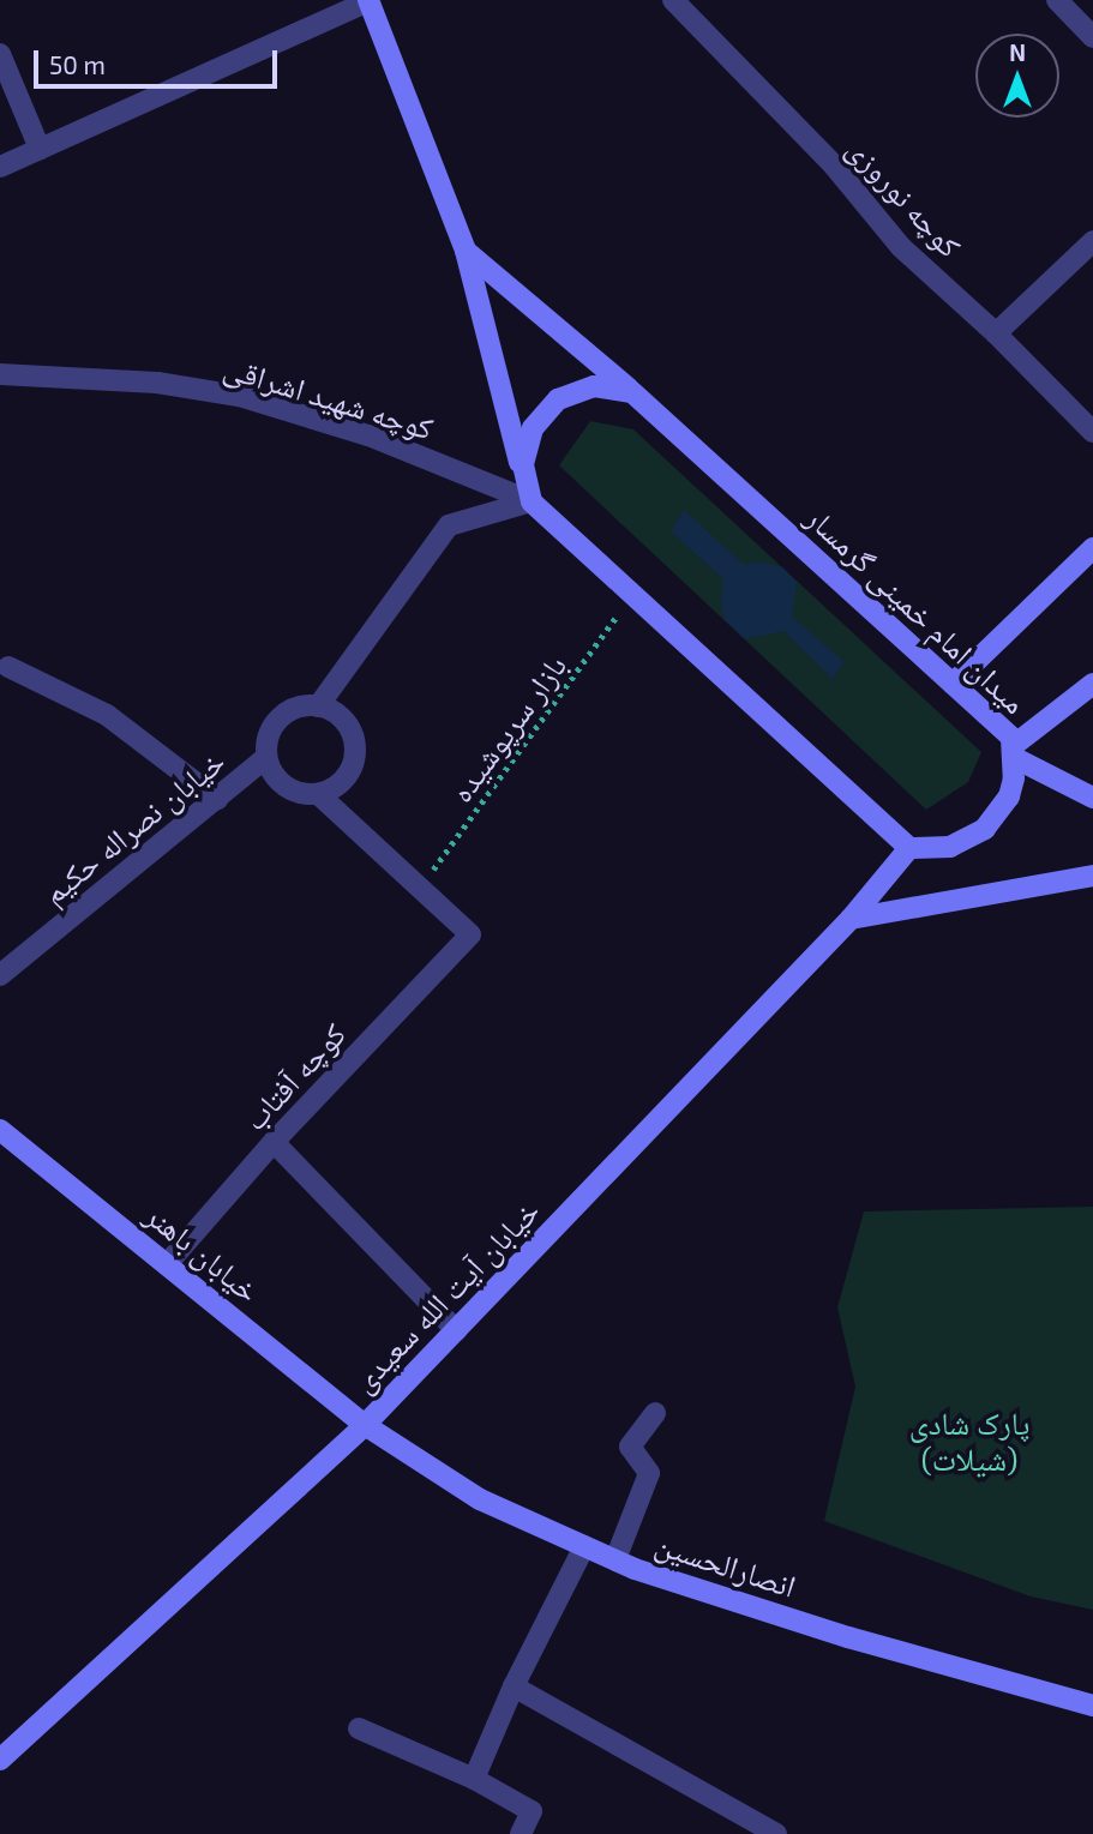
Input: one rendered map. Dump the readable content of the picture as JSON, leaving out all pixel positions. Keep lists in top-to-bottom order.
{
  "streets": {
    "main road": [
      "میدان امام خمینی گرمسار",
      "خیابان باهنر",
      "خیابان آیت الله سعیدی",
      "انصارالحسین"
    ],
    "street": [
      "کوچه نوروزی",
      "کوچه شهید اشراقی",
      "خیابان نصراله حکیم",
      "کوچه آفتاب"
    ],
    "path": ["بازار سرپوشیده"]
  },
  "crossings": [
    ["میدان امام خمینی گرمسار", "خیابان آیت الله سعیدی"],
    ["بازار سرپوشیده", "کوچه آفتاب"],
    ["کوچه آفتاب", "خیابان باهنر"],
    ["خیابان باهنر", "خیابان آیت الله سعیدی"],
    ["خیابان باهنر", "انصارالحسین"],
    ["خیابان آیت الله سعیدی", "انصارالحسین"]
  ],
  "parks": ["پارک شادی (شیلات)"],
  "scale_bar": "50 m",
  "north": "top"
}
